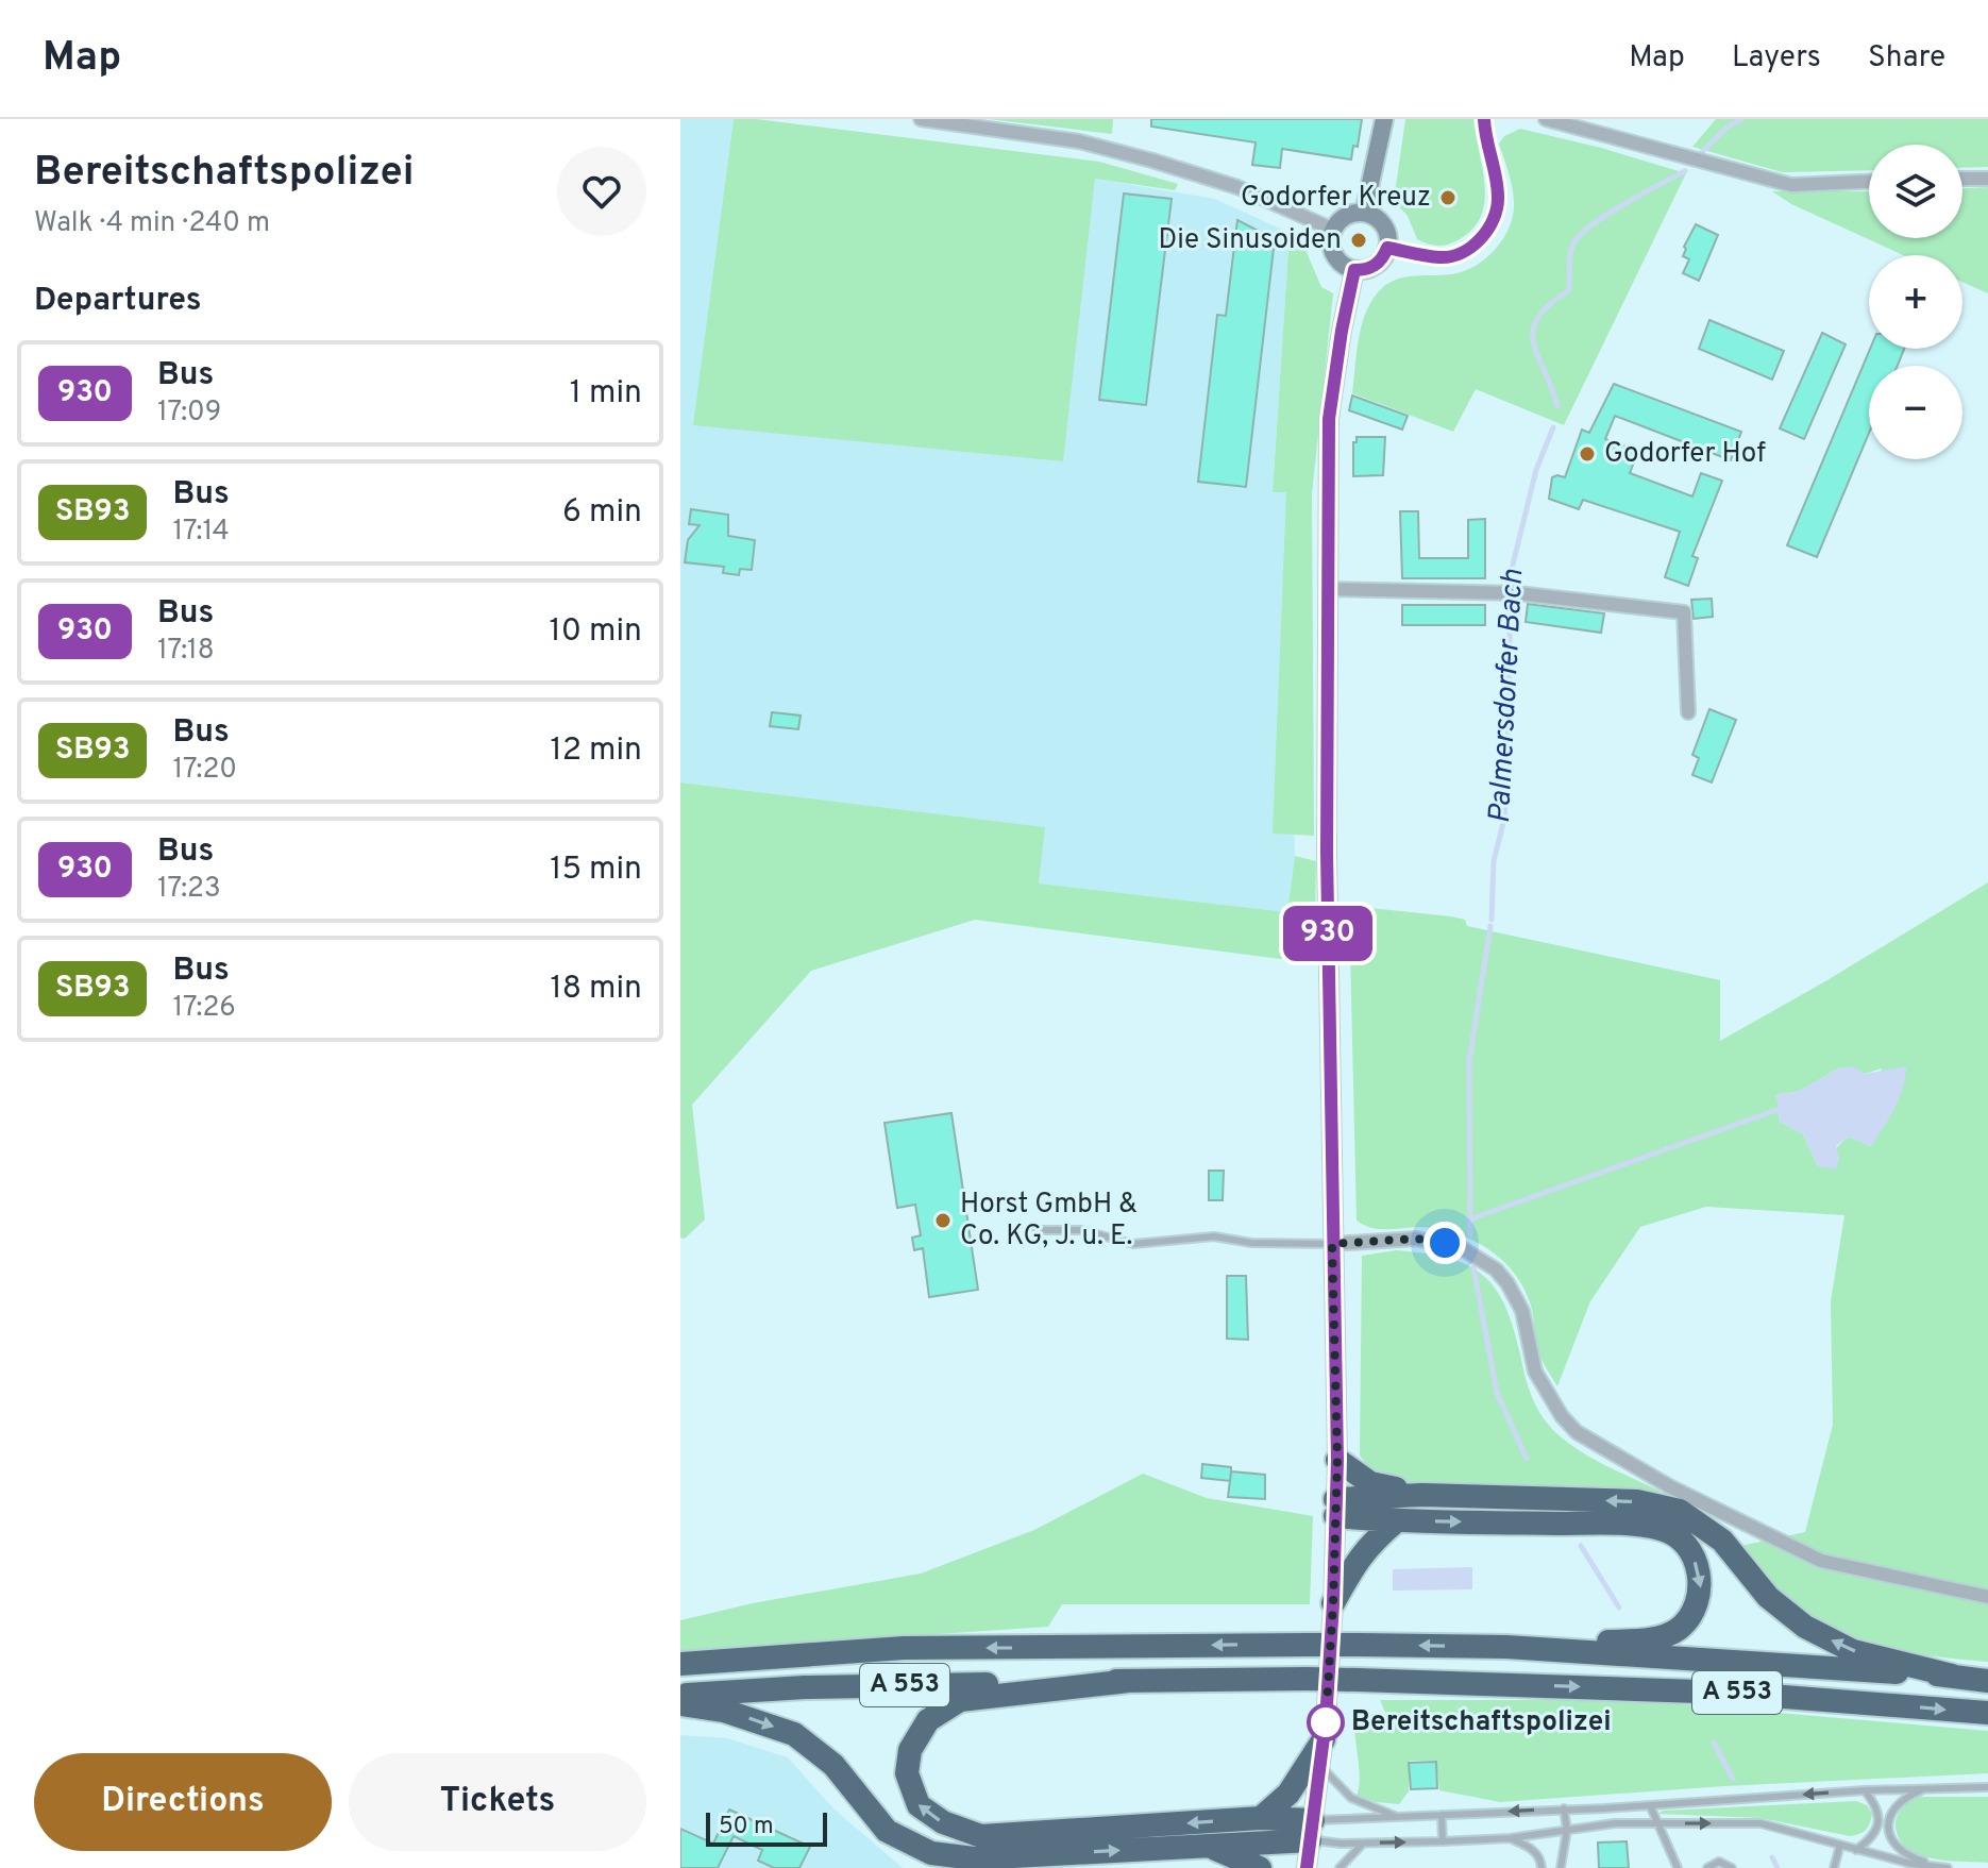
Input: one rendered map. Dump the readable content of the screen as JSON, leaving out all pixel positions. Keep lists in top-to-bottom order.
{
  "streets": {
    "highway": ["A 553"]
  },
  "water": ["Palmersdorfer Bach"],
  "places": [
    "Godorfer Kreuz",
    "Die Sinusoiden",
    "Godorfer Hof",
    "Horst GmbH & Co. KG, J. u. E.",
    "Bereitschaftspolizei"
  ],
  "lines": ["bus line 930"],
  "scale_bar": "50 m",
  "page": {
    "header": "Map",
    "nav": ["Map", "Layers", "Share"],
    "heading": [
      ["Bereitschaftspolizei", "Walk · 4 min · 240 m"],
      "Departures"
    ],
    "on_map": "930",
    "map_buttons": ["+", "−"],
    "list": [
      {
        "mark": "930",
        "name": "Bus",
        "note": "17:09",
        "value": "1 min"
      },
      {
        "mark": "SB93",
        "name": "Bus",
        "note": "17:14",
        "value": "6 min"
      },
      {
        "mark": "930",
        "name": "Bus",
        "note": "17:18",
        "value": "10 min"
      },
      {
        "mark": "SB93",
        "name": "Bus",
        "note": "17:20",
        "value": "12 min"
      },
      {
        "mark": "930",
        "name": "Bus",
        "note": "17:23",
        "value": "15 min"
      },
      {
        "mark": "SB93",
        "name": "Bus",
        "note": "17:26",
        "value": "18 min"
      }
    ],
    "buttons": ["Directions", "Tickets"],
    "scale": "50 m"
  }
}
